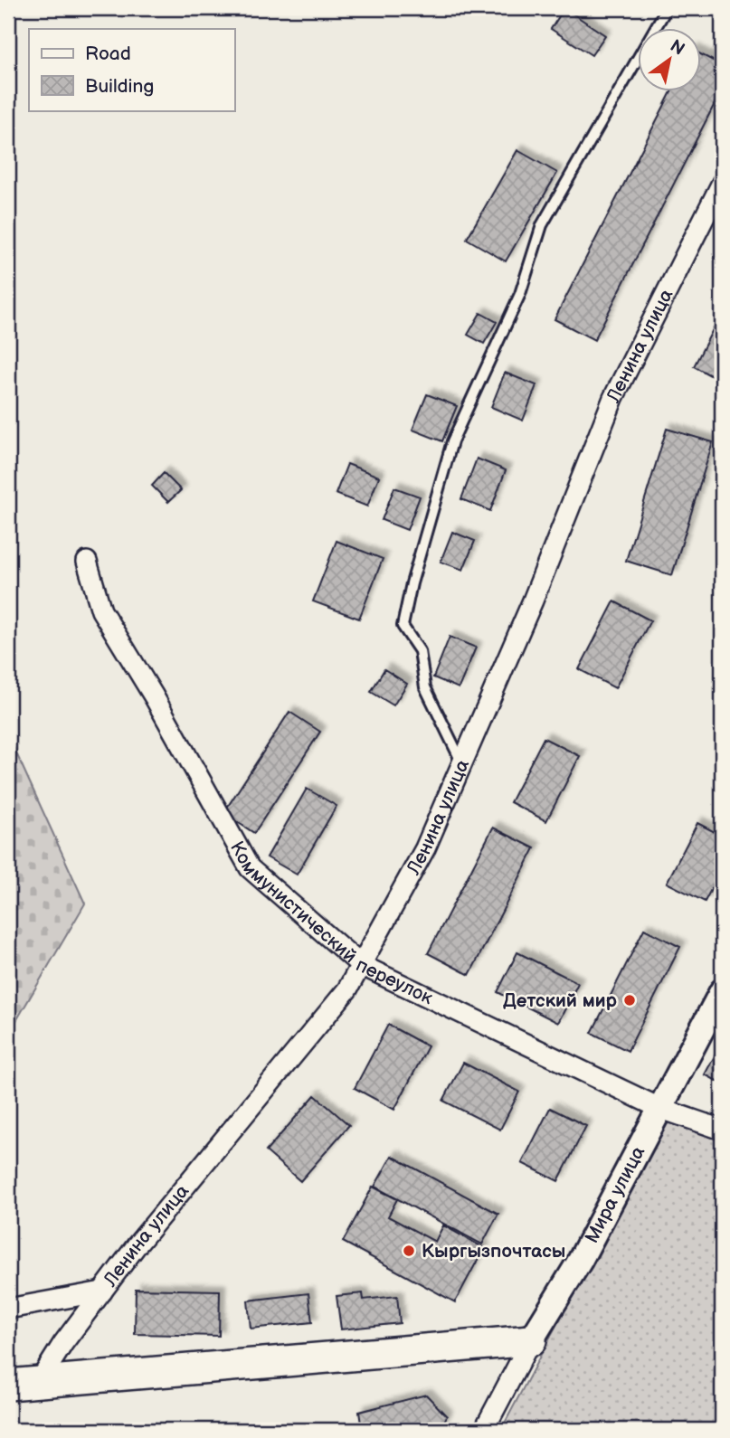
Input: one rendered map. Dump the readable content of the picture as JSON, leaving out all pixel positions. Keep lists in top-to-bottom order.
{
  "streets": {
    "street": ["Ленина улица", "Коммунистический переулок", "Мира улица"]
  },
  "crossings": [
    ["Ленина улица", "Коммунистический переулок"],
    ["Коммунистический переулок", "Мира улица"]
  ],
  "places": ["Детский мир", "Кыргызпочтасы"],
  "legend": ["Road", "Building"],
  "north": "top right"
}
